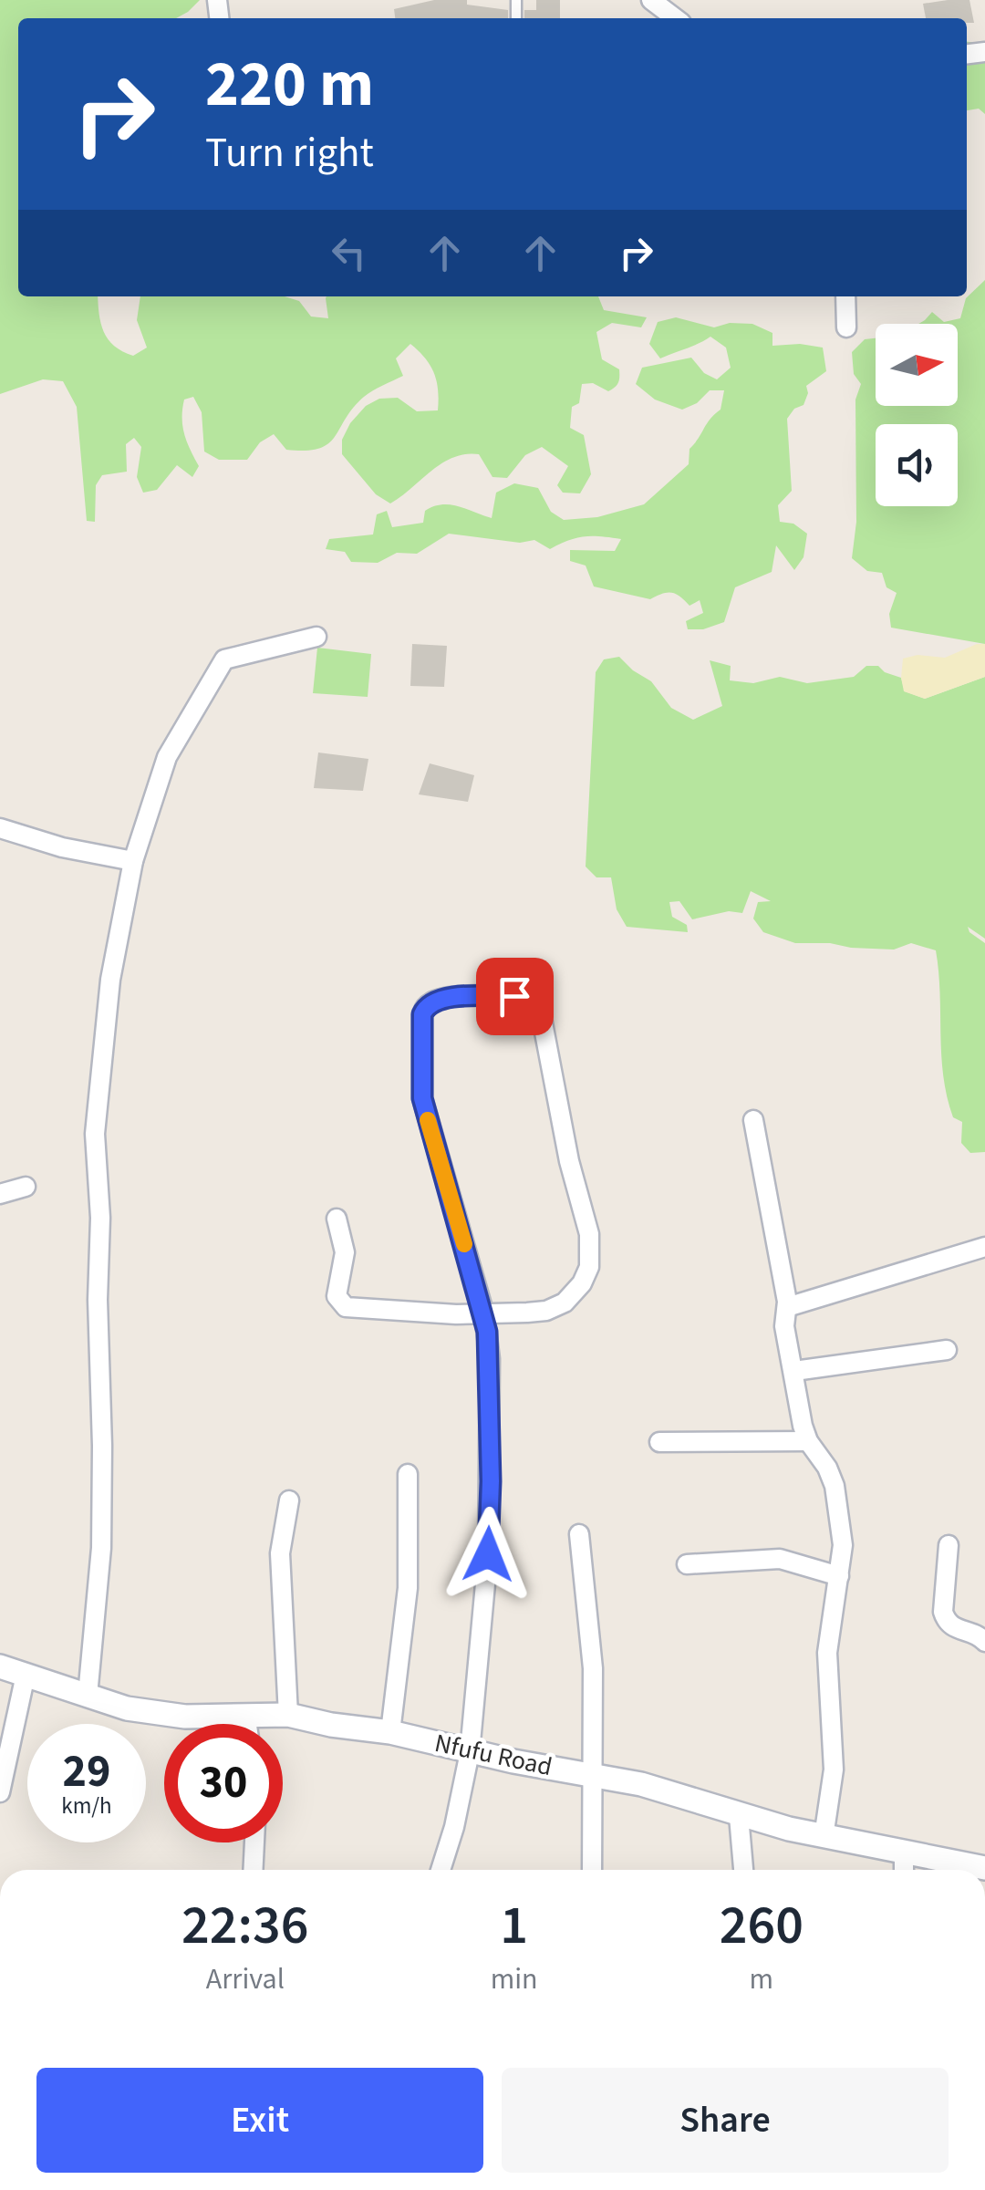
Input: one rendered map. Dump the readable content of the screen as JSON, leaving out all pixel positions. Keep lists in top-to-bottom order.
{
  "streets": {
    "street": ["Nfufu Road"]
  },
  "north": "right",
  "page": {
    "turn": ["220 m", "Turn right"],
    "speed": "29 km/h",
    "limit": "30",
    "eta": [
      "22:36",
      "Arrival",
      "1",
      "min",
      "260",
      "m"
    ],
    "buttons": ["Exit", "Share"]
  }
}
